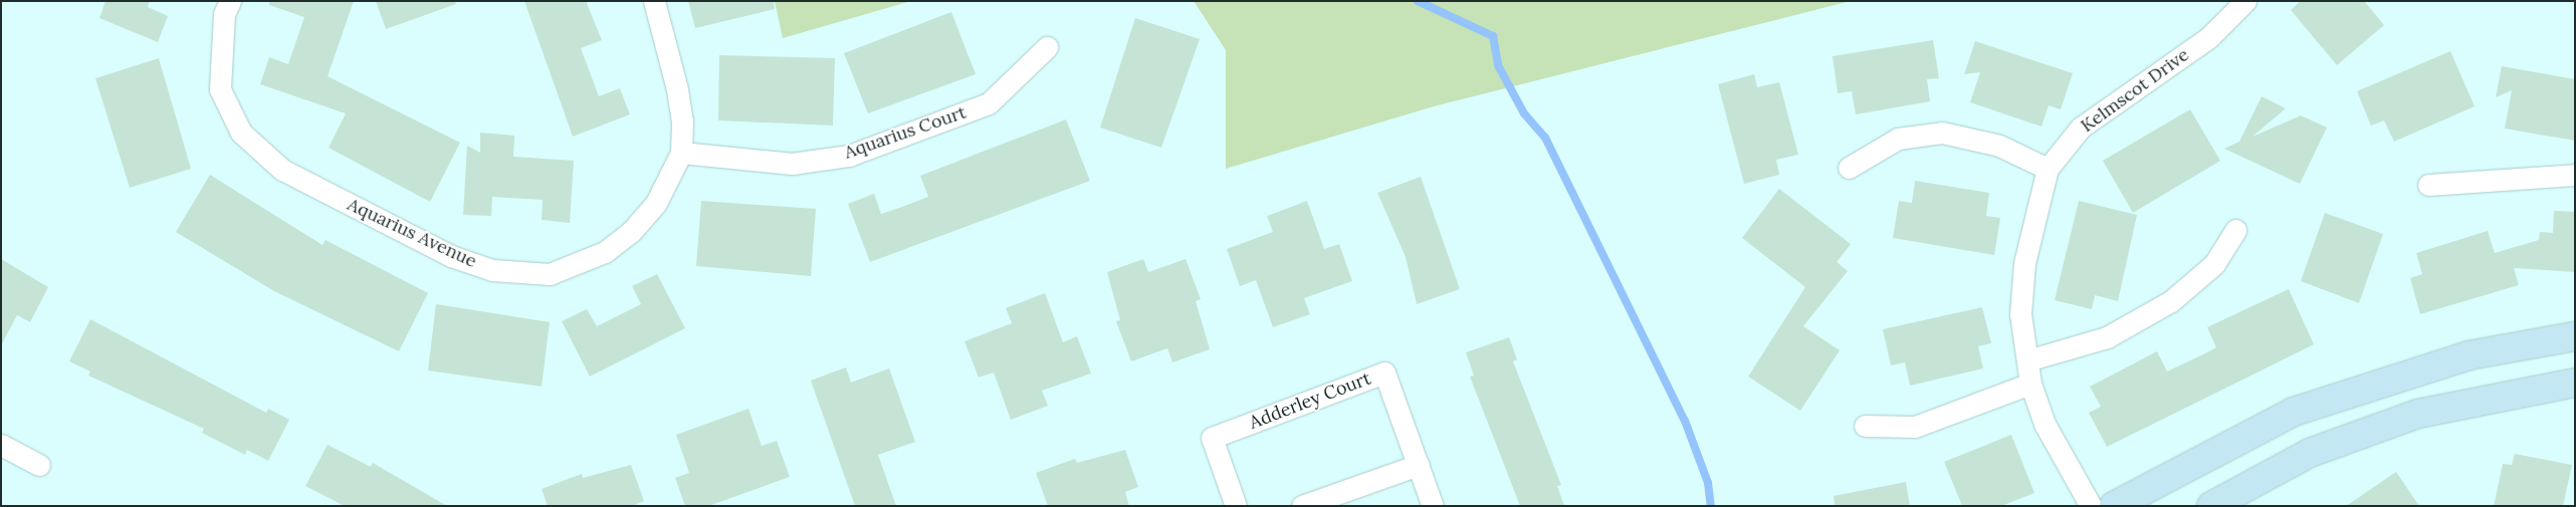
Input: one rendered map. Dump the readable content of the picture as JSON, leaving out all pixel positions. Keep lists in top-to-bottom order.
{
  "streets": {
    "street": [
      "Kelmscot Drive",
      "Aquarius Court",
      "Aquarius Avenue",
      "Adderley Court"
    ]
  },
  "crossings": [
    ["Aquarius Court", "Aquarius Avenue"]
  ]
}
